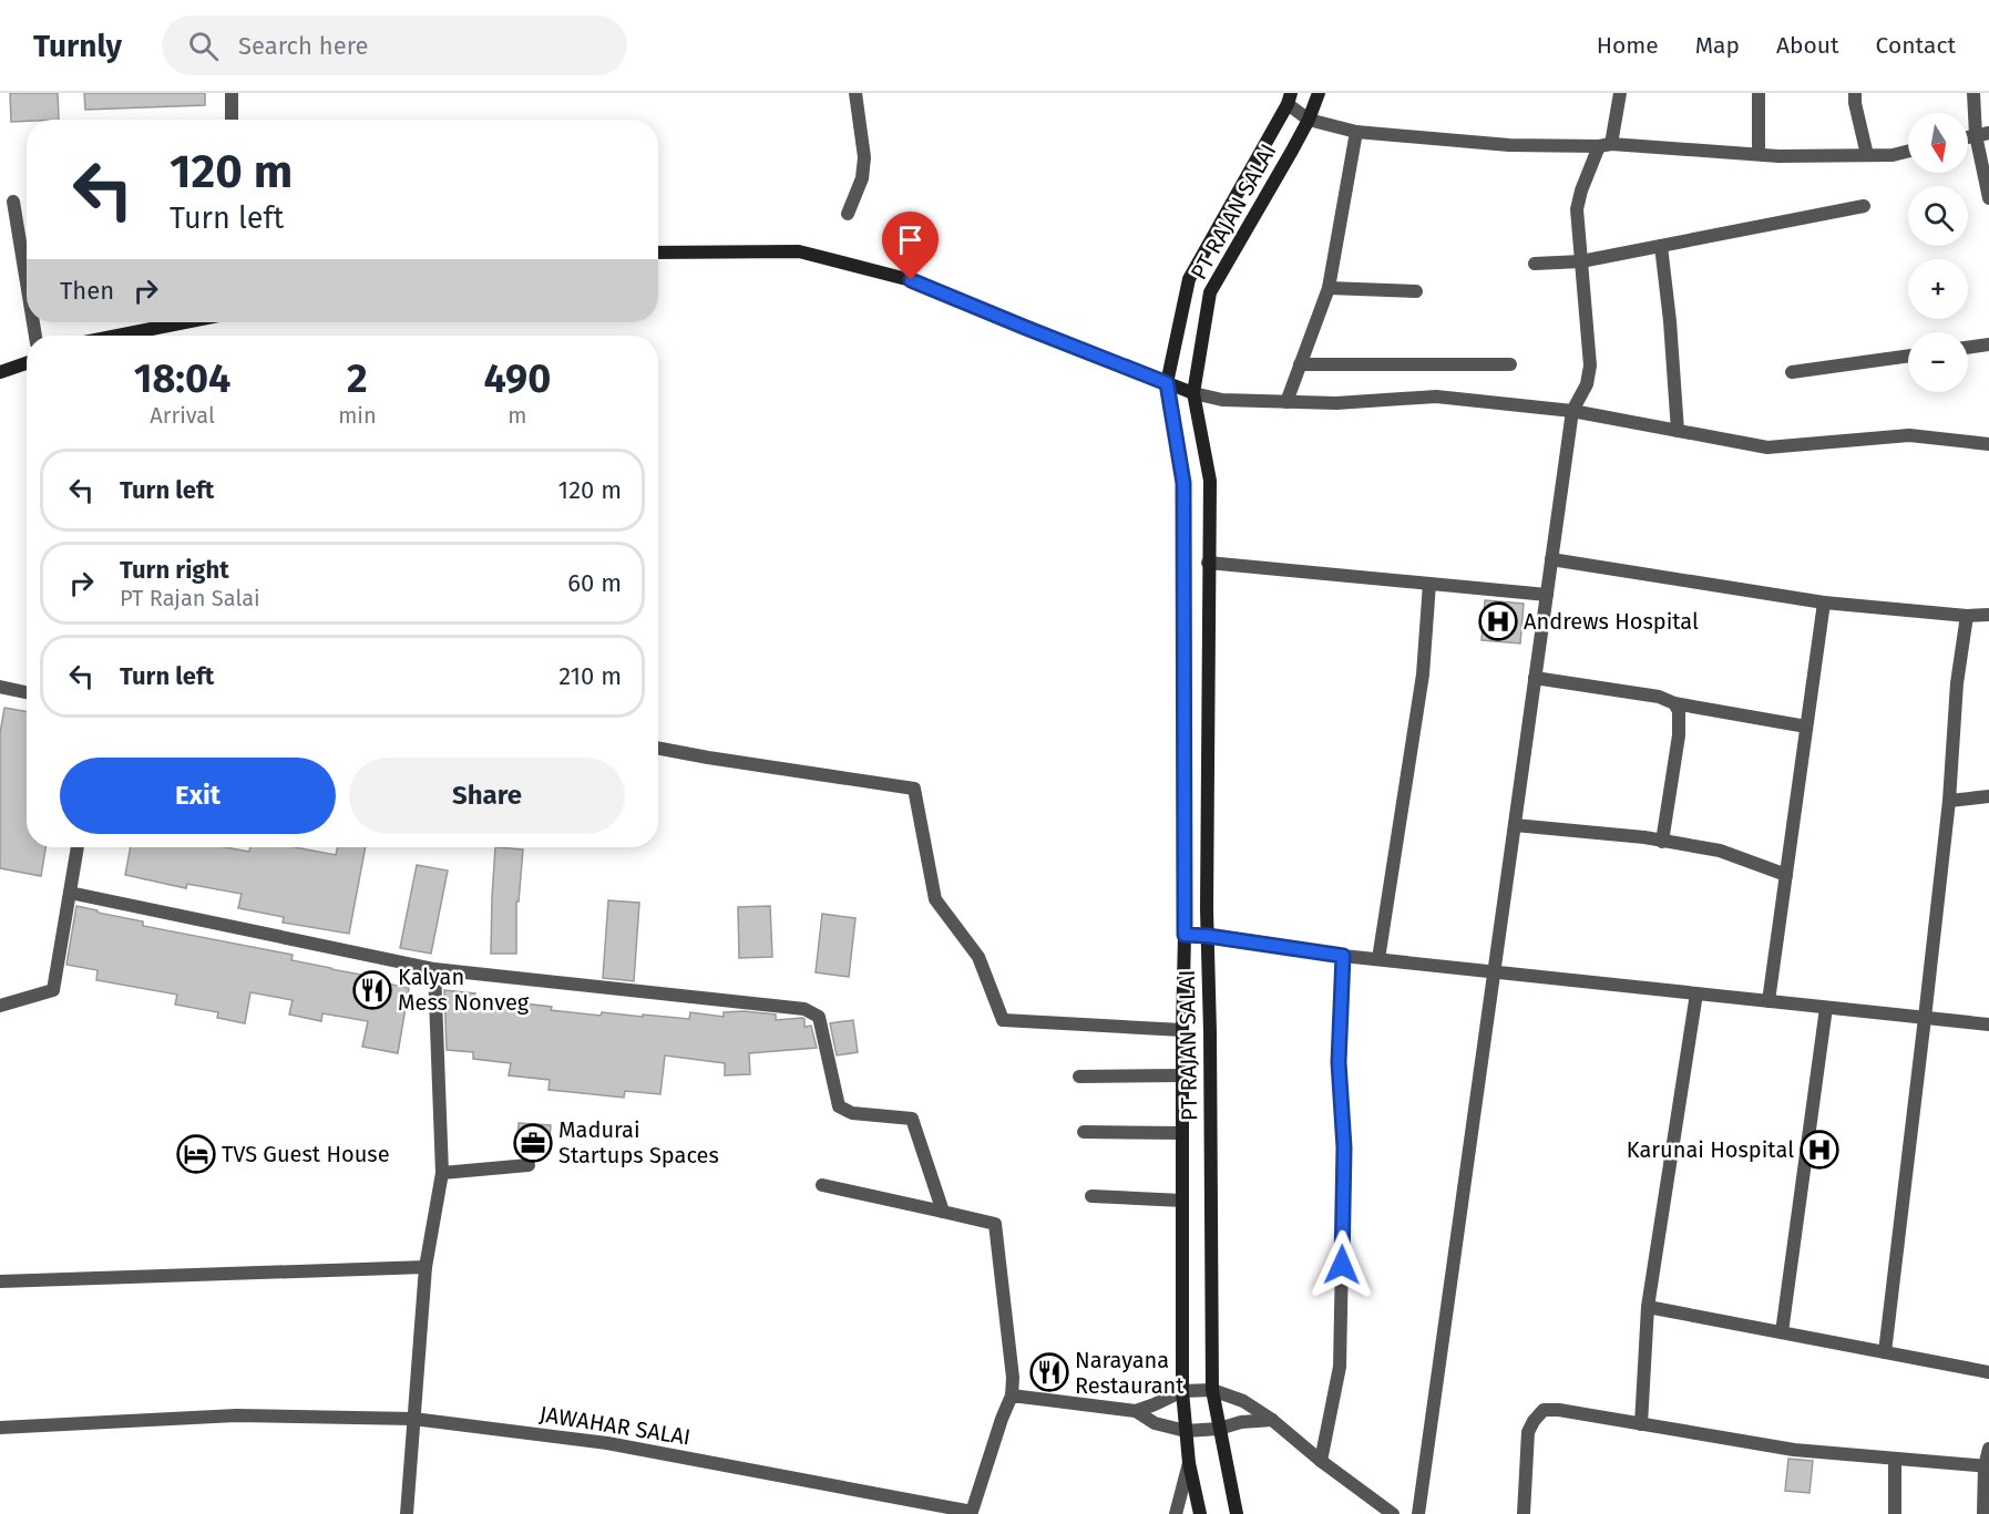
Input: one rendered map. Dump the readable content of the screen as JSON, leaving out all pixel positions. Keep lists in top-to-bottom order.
{
  "streets": {
    "main road": ["PT RAJAN SALAI"],
    "street": ["JAWAHAR SALAI"]
  },
  "places": {
    "hospital": ["Andrews Hospital", "Karunai Hospital"],
    "restaurant": ["Kalyan Mess Nonveg", "Narayana Restaurant"],
    "office": ["Madurai Startups Spaces"],
    "hotel": ["TVS Guest House"]
  },
  "north": "bottom",
  "page": {
    "header": "Turnly",
    "search": "Search here",
    "nav": [
      "Home",
      "Map",
      "About",
      "Contact"
    ],
    "map_buttons": ["+", "−"],
    "turn": ["120 m", "Turn left"],
    "then": "Then",
    "eta": [
      "18:04",
      "Arrival",
      "2",
      "min",
      "490",
      "m"
    ],
    "list": [
      {
        "name": "Turn left",
        "value": "120 m"
      },
      {
        "name": "Turn right",
        "note": "PT Rajan Salai",
        "value": "60 m"
      },
      {
        "name": "Turn left",
        "value": "210 m"
      }
    ],
    "buttons": ["Exit", "Share"]
  }
}
